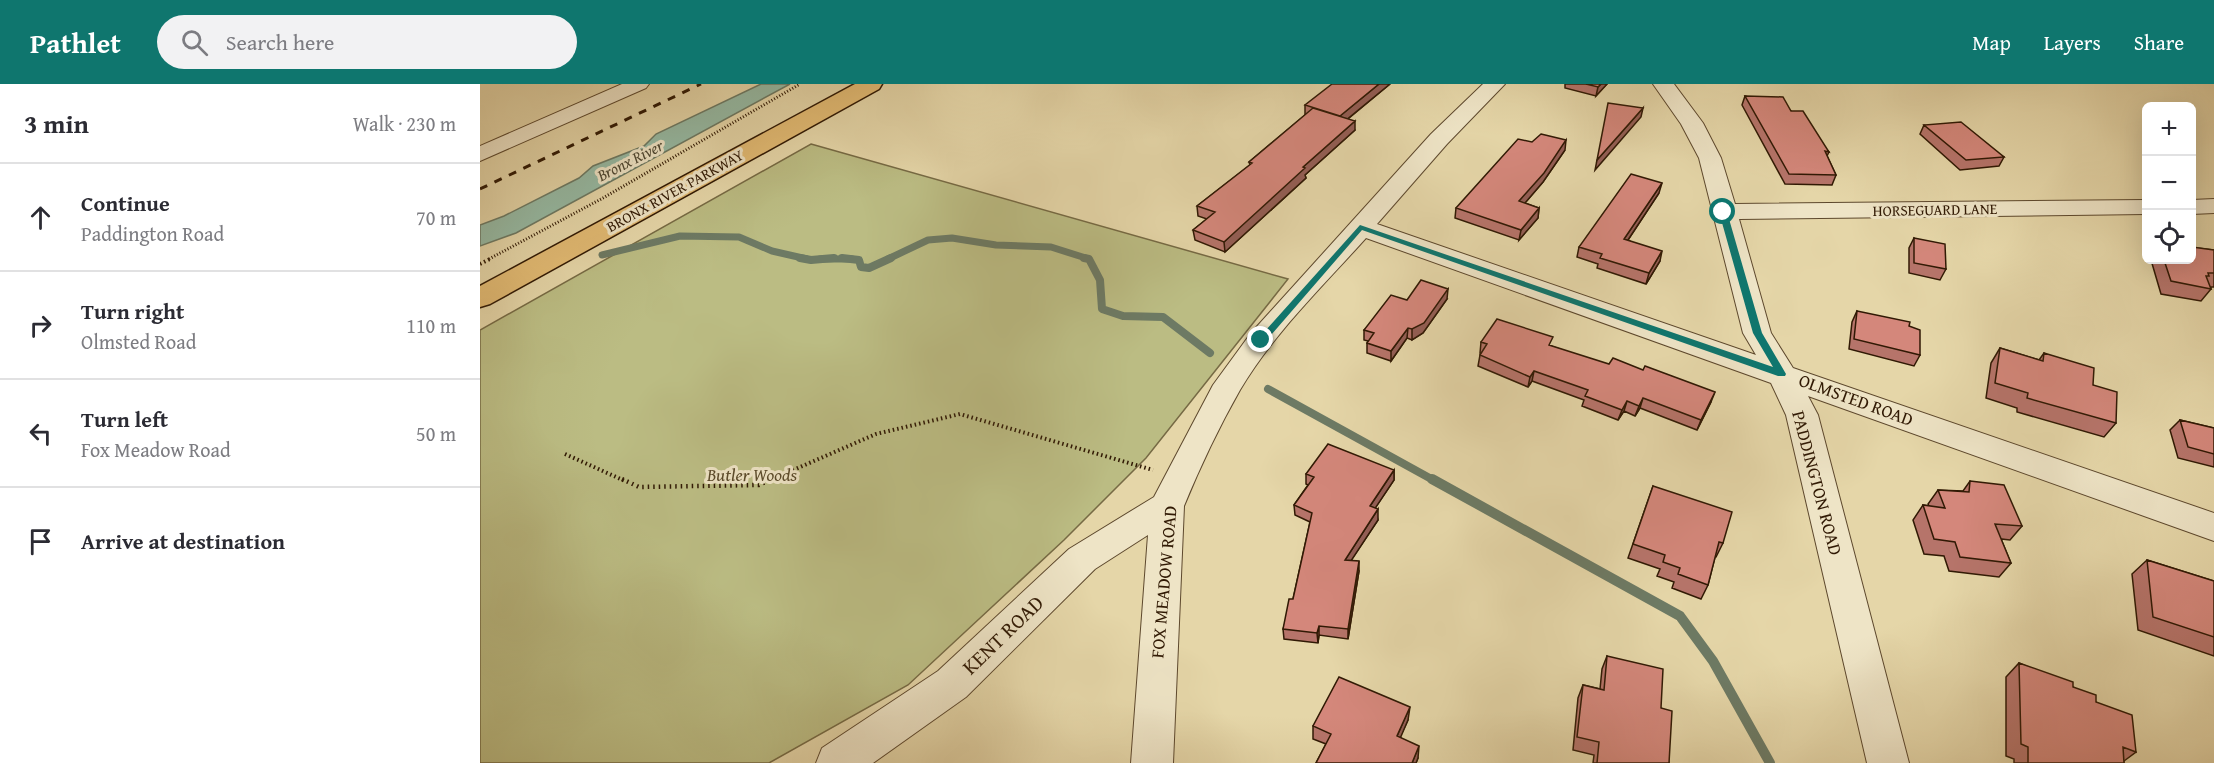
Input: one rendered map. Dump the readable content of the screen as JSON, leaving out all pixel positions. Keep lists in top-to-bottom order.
{
  "streets": {
    "highway": ["BRONX RIVER PARKWAY"],
    "street": [
      "HORSEGUARD LANE",
      "OLMSTED ROAD",
      "PADDINGTON ROAD",
      "FOX MEADOW ROAD",
      "KENT ROAD"
    ]
  },
  "crossings": [
    ["HORSEGUARD LANE", "PADDINGTON ROAD"],
    ["OLMSTED ROAD", "PADDINGTON ROAD"],
    ["OLMSTED ROAD", "FOX MEADOW ROAD"],
    ["FOX MEADOW ROAD", "KENT ROAD"]
  ],
  "water": ["Bronx River"],
  "parks": ["Butler Woods"],
  "page": {
    "header": "Pathlet",
    "search": "Search here",
    "nav": ["Map", "Layers", "Share"],
    "heading": ["3 min", "Walk · 230 m"],
    "map_buttons": ["+", "−"],
    "list": [
      ["Continue", "Paddington Road", "70 m"],
      ["Turn right", "Olmsted Road", "110 m"],
      ["Turn left", "Fox Meadow Road", "50 m"],
      "Arrive at destination"
    ]
  }
}
